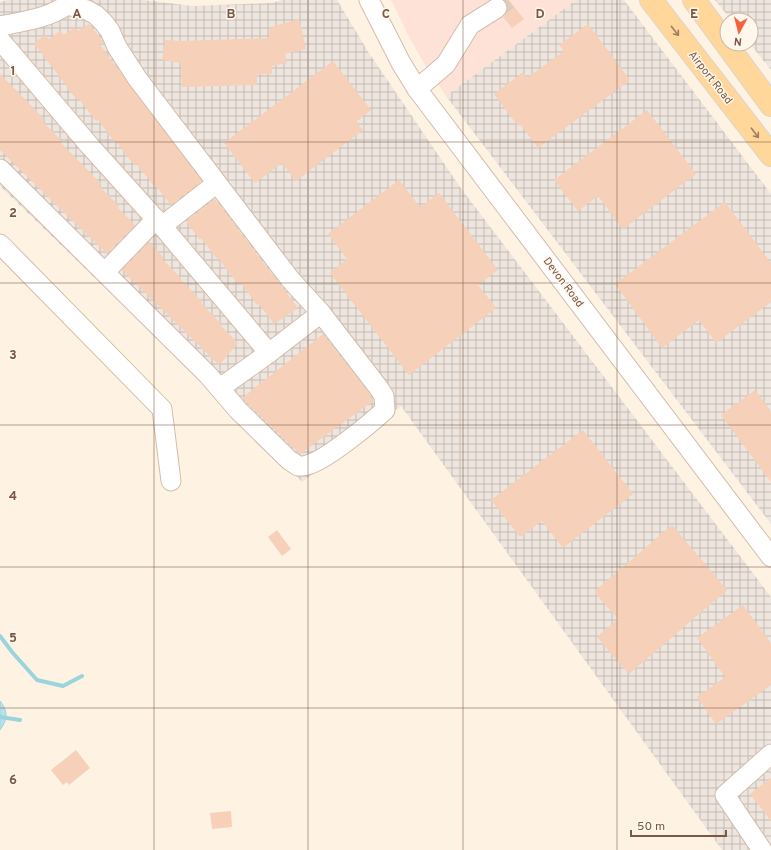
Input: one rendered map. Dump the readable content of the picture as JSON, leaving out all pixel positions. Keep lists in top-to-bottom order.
{
  "streets": {
    "main road": ["Airport Road"],
    "street": ["Devon Road"]
  },
  "scale_bar": "50 m",
  "north": "bottom",
  "grid": {
    "columns": [
      "A",
      "B",
      "C",
      "D",
      "E"
    ],
    "rows": [
      "1",
      "2",
      "3",
      "4",
      "5",
      "6"
    ]
  }
}
